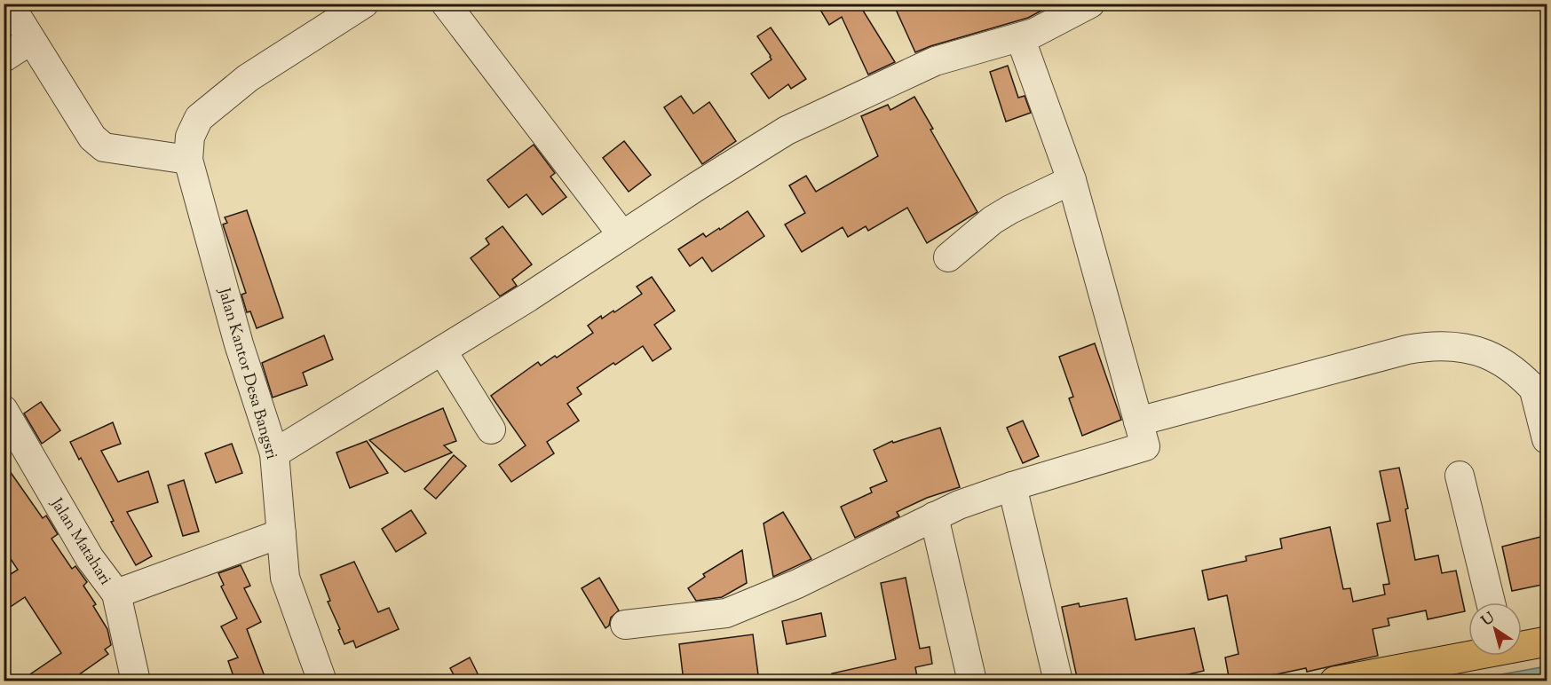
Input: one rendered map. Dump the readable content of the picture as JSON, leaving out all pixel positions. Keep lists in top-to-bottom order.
{
  "streets": {
    "street": ["Jalan Kantor Desa Bangsri", "Jalan Matahari"]
  },
  "north": "top left"
}
